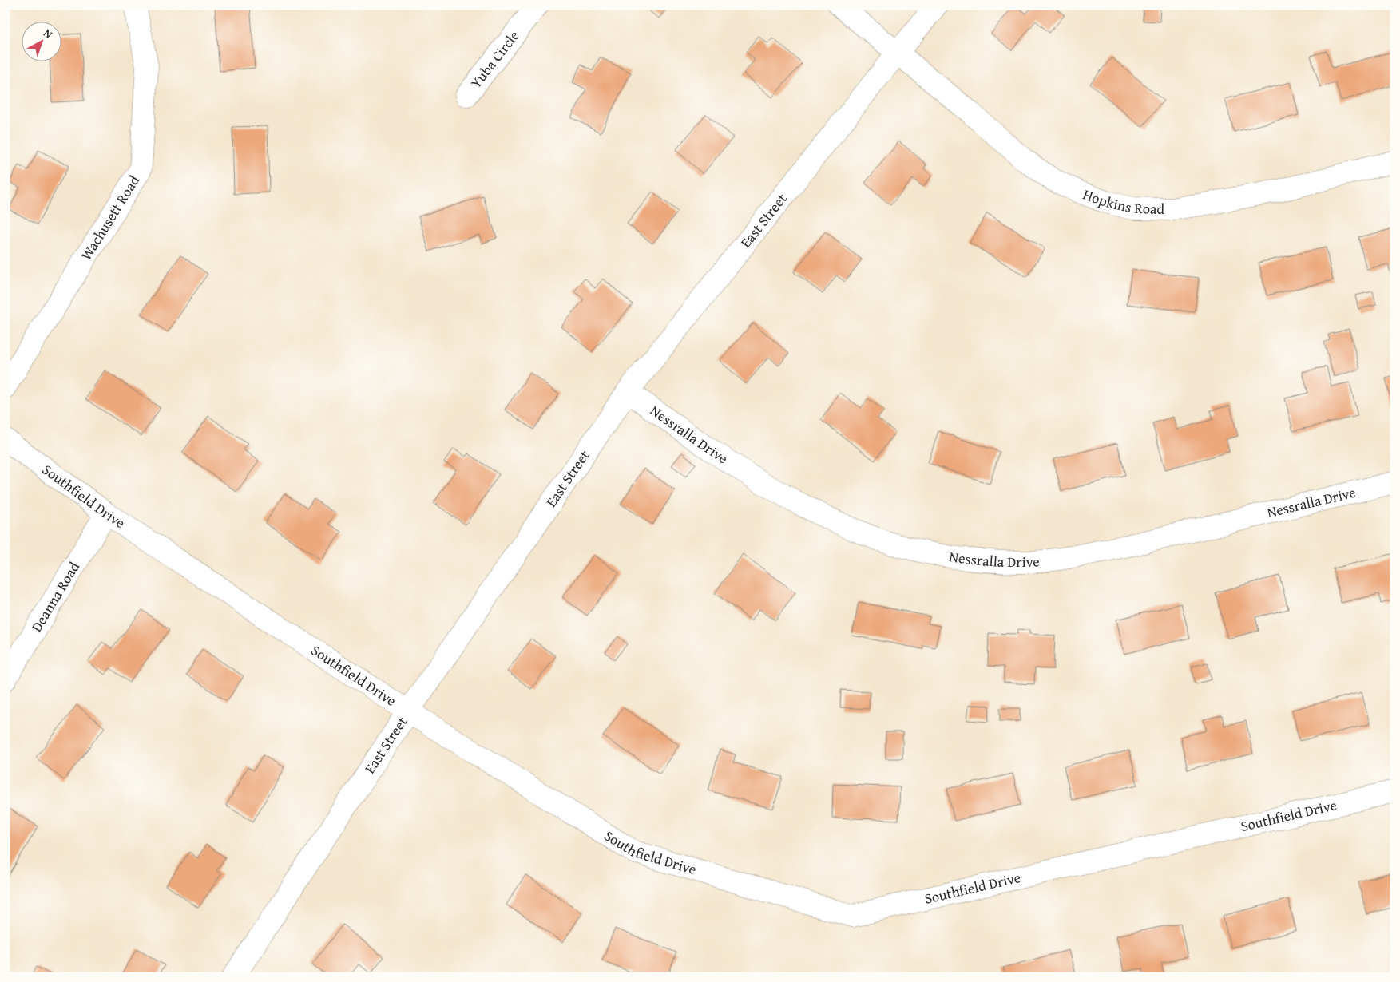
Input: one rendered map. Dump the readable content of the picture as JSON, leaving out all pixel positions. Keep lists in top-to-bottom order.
{
  "streets": {
    "street": [
      "Yuba Circle",
      "Hopkins Road",
      "Wachusett Road",
      "East Street",
      "Nessralla Drive",
      "Southfield Drive",
      "Deanna Road"
    ]
  },
  "crossings": [
    ["Hopkins Road", "East Street"],
    ["East Street", "Nessralla Drive"],
    ["East Street", "Southfield Drive"],
    ["Southfield Drive", "Deanna Road"]
  ],
  "north": "top right"
}
